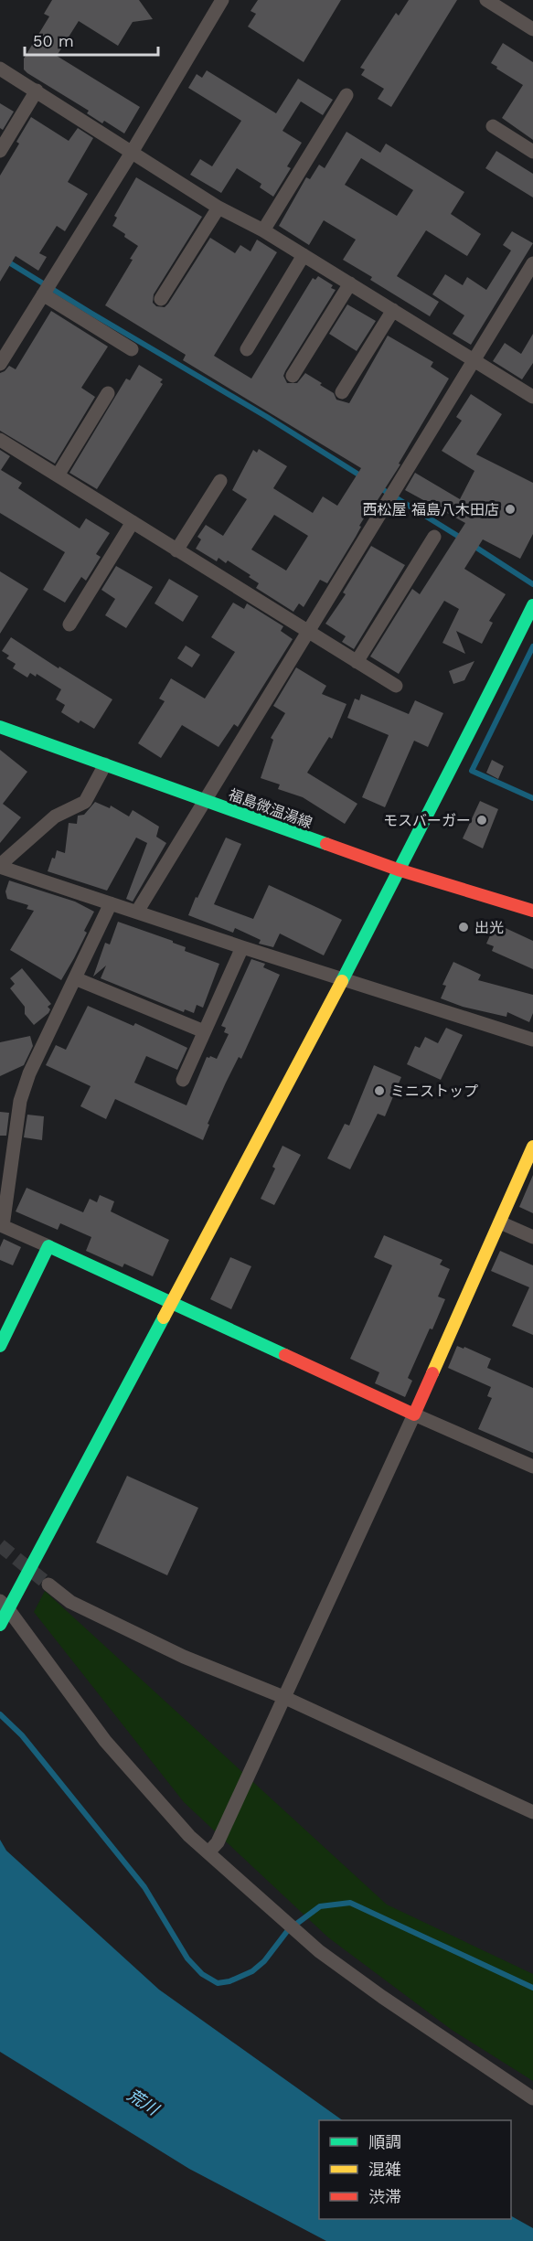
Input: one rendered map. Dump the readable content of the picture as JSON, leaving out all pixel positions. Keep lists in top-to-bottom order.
{
  "streets": {
    "street": ["福島微温湯線"]
  },
  "water": ["荒川"],
  "places": [
    "西松屋 福島八木田店",
    "モスバーガー",
    "出光",
    "ミニストップ"
  ],
  "legend": ["順調", "混雑", "渋滞"],
  "scale_bar": "50 m"
}
